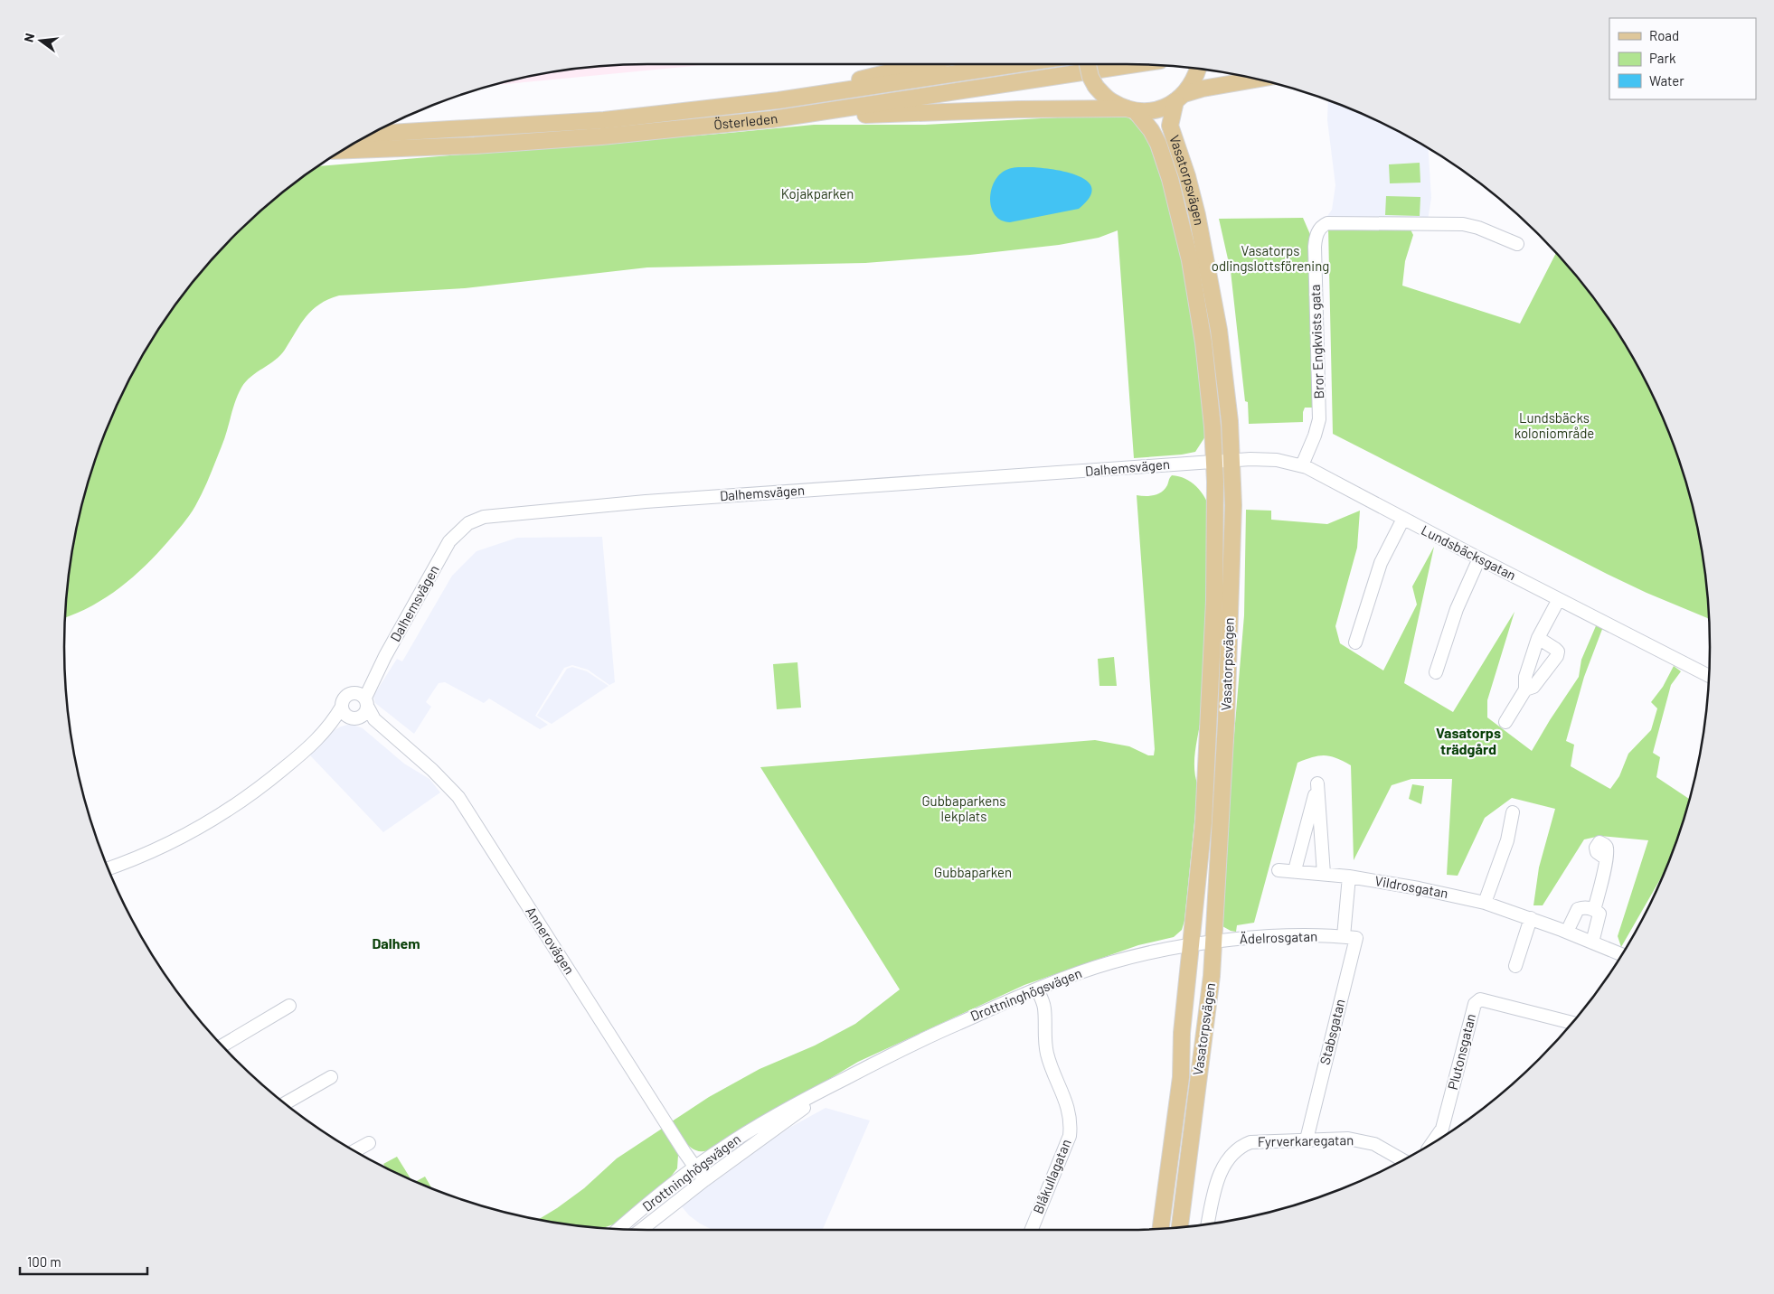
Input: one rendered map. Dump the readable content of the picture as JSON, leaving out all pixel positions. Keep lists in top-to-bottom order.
{
  "streets": {
    "main road": ["Österleden", "Vasatorpsvägen"],
    "street": [
      "Bror Engkvists gata",
      "Dalhemsvägen",
      "Lundsbäcksgatan",
      "Vildrosgatan",
      "Ädelrosgatan",
      "Annerovägen",
      "Drottninghögsvägen",
      "Stabsgatan",
      "Plutonsgatan",
      "Fyrverkaregatan",
      "Blåkullagatan"
    ]
  },
  "crossings": [
    ["Vasatorpsvägen", "Dalhemsvägen"],
    ["Vasatorpsvägen", "Lundsbäcksgatan"],
    ["Vasatorpsvägen", "Ädelrosgatan"],
    ["Vasatorpsvägen", "Drottninghögsvägen"],
    ["Bror Engkvists gata", "Lundsbäcksgatan"],
    ["Dalhemsvägen", "Lundsbäcksgatan"],
    ["Dalhemsvägen", "Annerovägen"],
    ["Ädelrosgatan", "Drottninghögsvägen"],
    ["Ädelrosgatan", "Stabsgatan"],
    ["Annerovägen", "Drottninghögsvägen"],
    ["Drottninghögsvägen", "Blåkullagatan"],
    ["Stabsgatan", "Fyrverkaregatan"]
  ],
  "districts": ["Vasatorps trädgård", "Dalhem"],
  "parks": [
    "Kojakparken",
    "Vasatorps odlingslottsförening",
    "Lundsbäcks koloniområde",
    "Gubbaparkens lekplats",
    "Gubbaparken"
  ],
  "legend": ["Road", "Park", "Water"],
  "scale_bar": "100 m",
  "north": "left"
}
